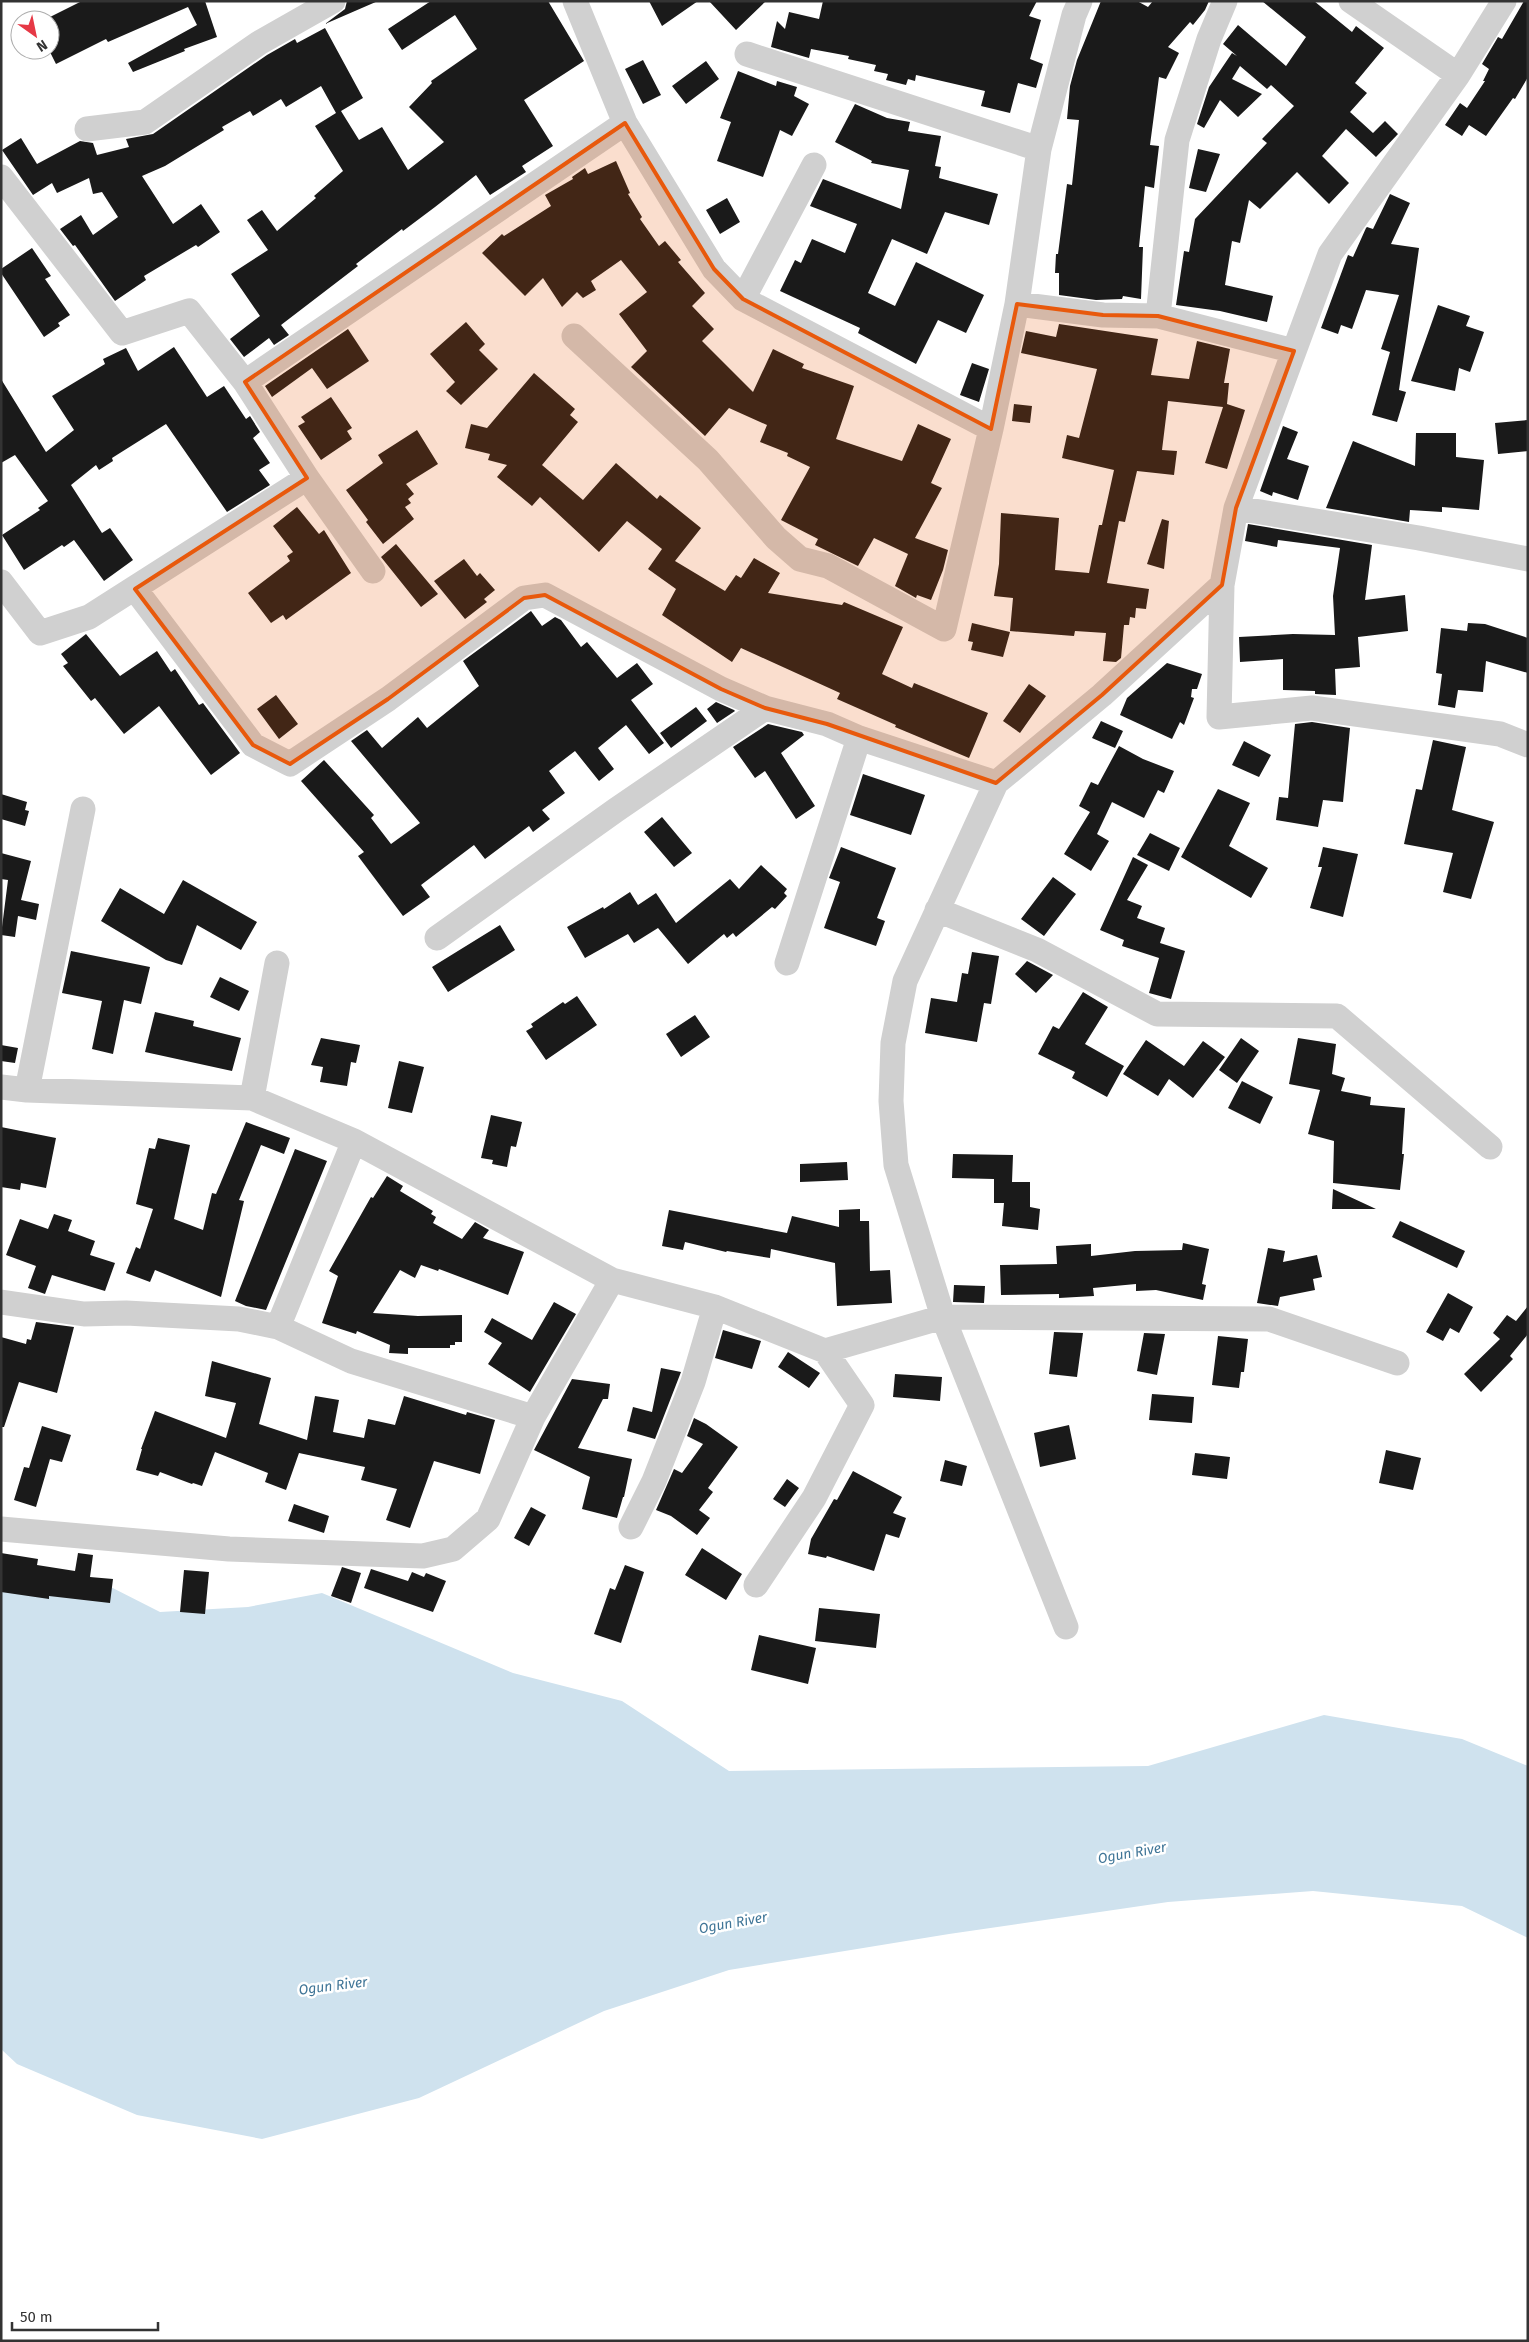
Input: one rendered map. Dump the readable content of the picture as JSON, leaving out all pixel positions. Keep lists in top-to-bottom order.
{
  "water": ["Ogun River"],
  "scale_bar": "50 m",
  "north": "bottom right"
}
